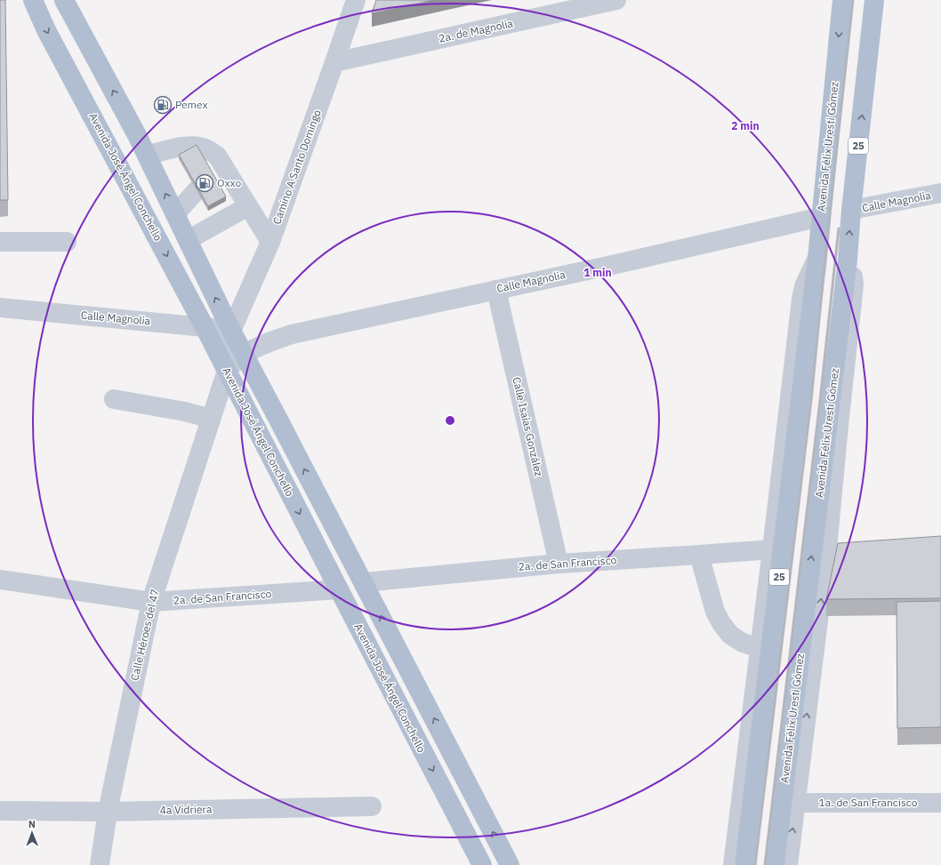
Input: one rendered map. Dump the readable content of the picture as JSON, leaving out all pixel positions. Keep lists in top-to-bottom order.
{
  "streets": {
    "main road": ["25", "Avenida Félix Uresti Gómez", "Avenida José Ángel Conchello"],
    "street": [
      "2a. de Magnolia",
      "Camino A Santo Domingo",
      "Calle Magnolia",
      "Calle Isaías González",
      "2a. de San Francisco",
      "Calle Héroes del 47",
      "1a. de San Francisco",
      "4a Vidriera"
    ]
  },
  "crossings": [
    ["2a. de Magnolia", "Camino A Santo Domingo"],
    ["25", "Avenida Félix Uresti Gómez"],
    ["25", "2a. de San Francisco"],
    ["25", "1a. de San Francisco"],
    ["Avenida Félix Uresti Gómez", "Calle Magnolia"],
    ["Camino A Santo Domingo", "Avenida José Ángel Conchello"],
    ["Camino A Santo Domingo", "Calle Magnolia"],
    ["Camino A Santo Domingo", "Calle Héroes del 47"],
    ["Avenida José Ángel Conchello", "Calle Magnolia"],
    ["Avenida José Ángel Conchello", "2a. de San Francisco"],
    ["Avenida José Ángel Conchello", "Calle Héroes del 47"],
    ["Calle Magnolia", "Calle Isaías González"],
    ["Calle Magnolia", "Calle Héroes del 47"],
    ["Calle Isaías González", "2a. de San Francisco"],
    ["2a. de San Francisco", "Calle Héroes del 47"],
    ["Calle Héroes del 47", "4a Vidriera"]
  ],
  "places": {
    "fuel station": ["Pemex", "Oxxo"]
  },
  "north": "top",
  "rings": ["2 min", "1 min"]
}
